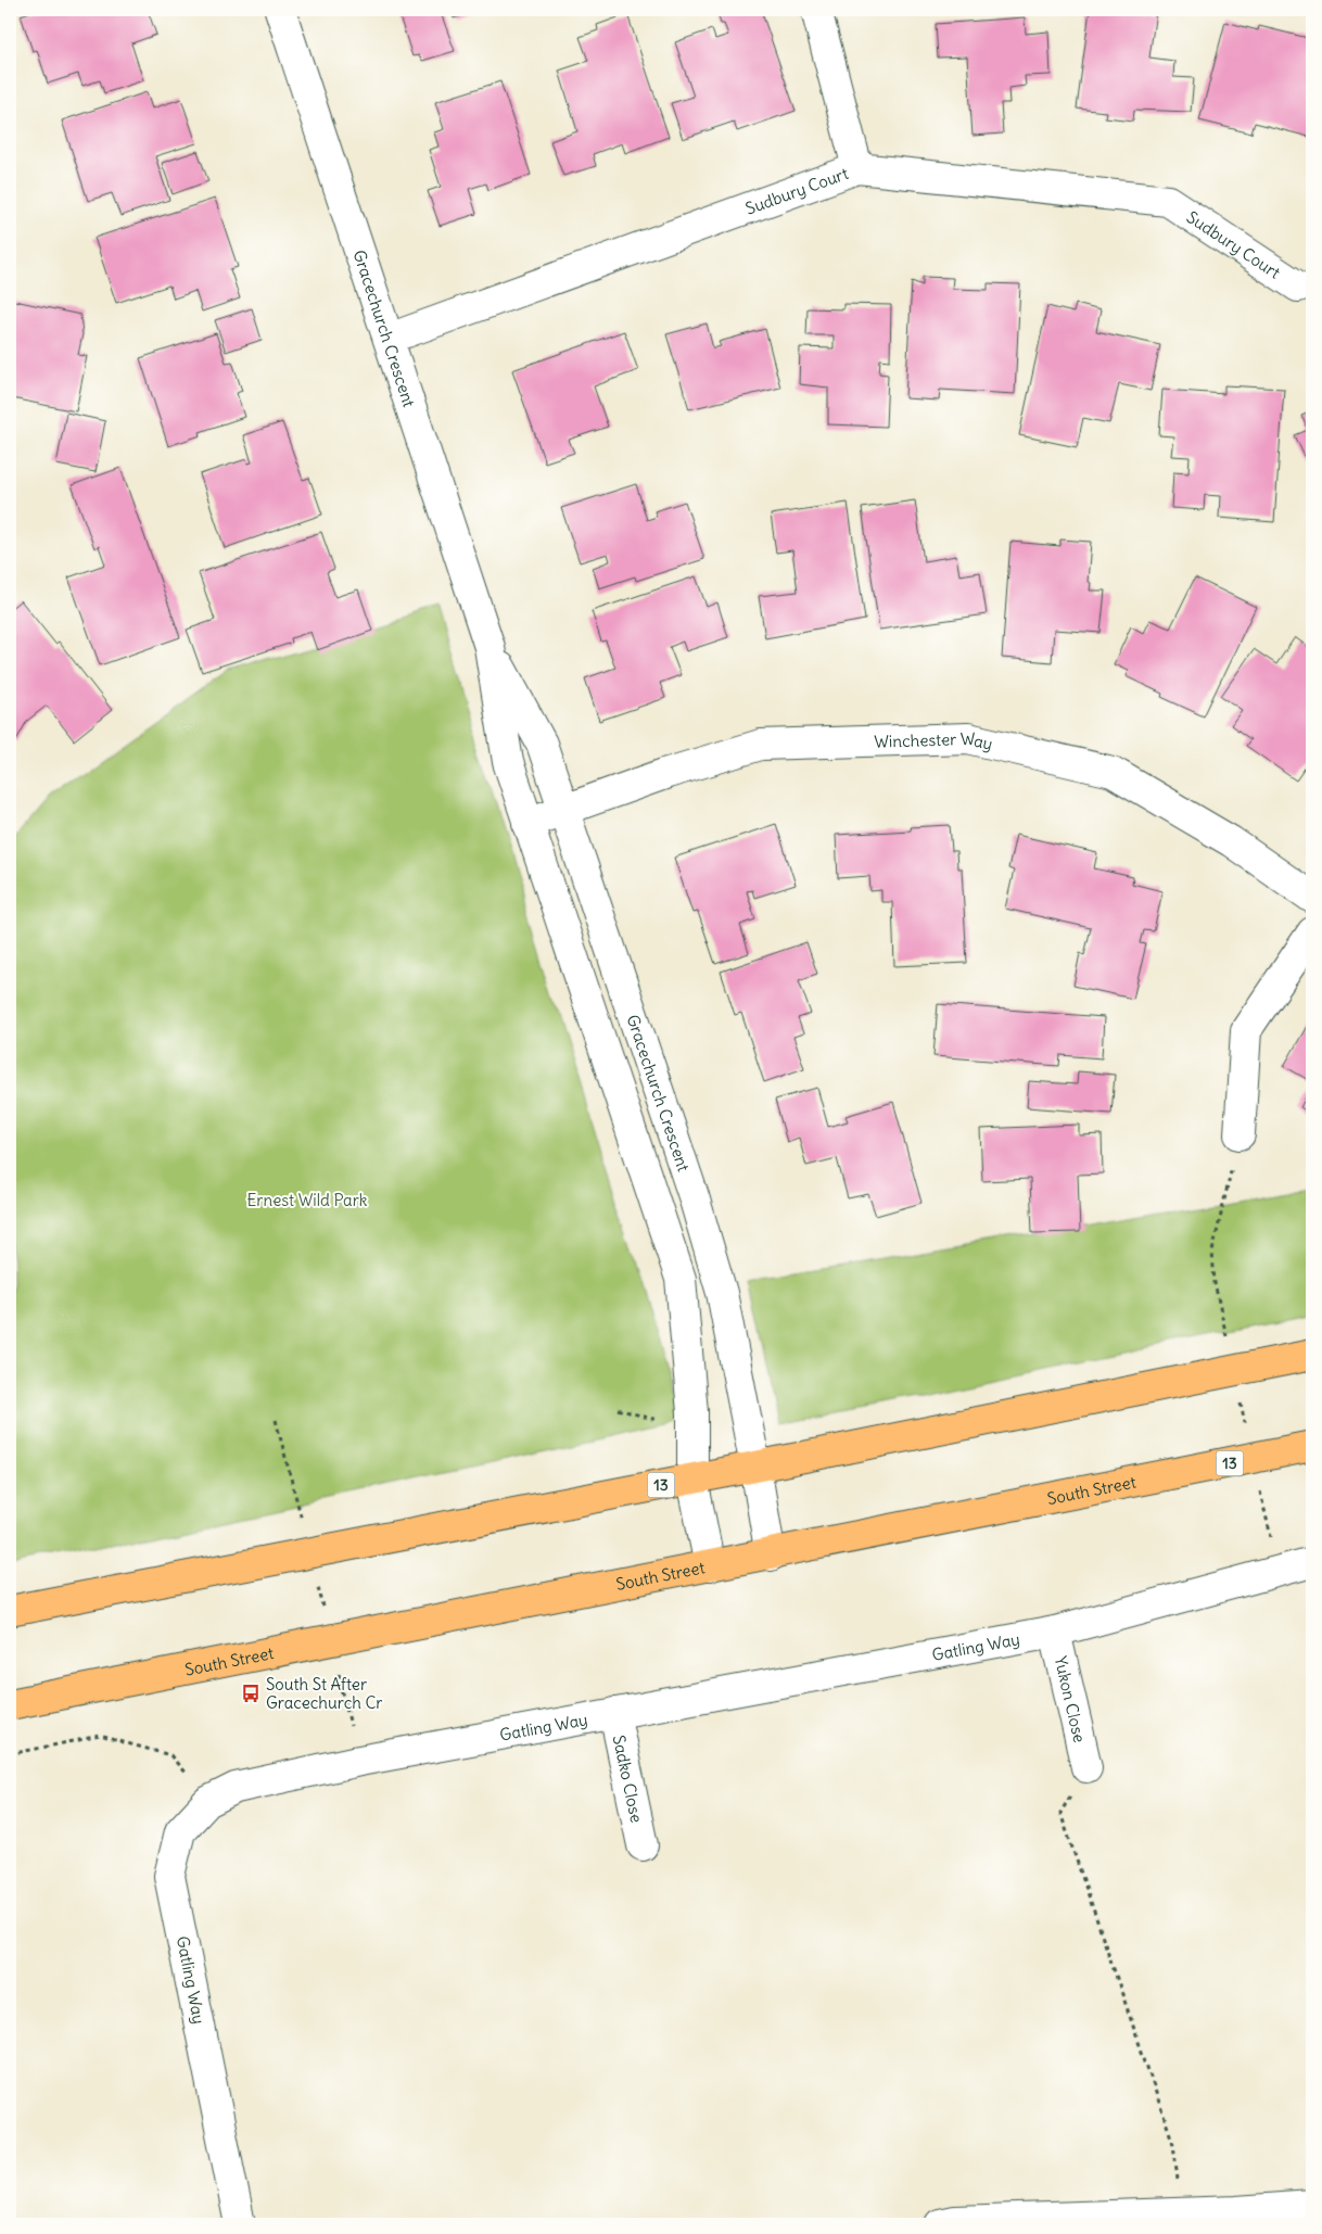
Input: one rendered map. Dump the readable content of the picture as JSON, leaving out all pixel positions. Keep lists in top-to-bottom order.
{
  "streets": {
    "highway": ["13", "South Street"],
    "street": [
      "Sudbury Court",
      "Gracechurch Crescent",
      "Winchester Way",
      "Gatling Way",
      "Yukon Close",
      "Sadko Close"
    ]
  },
  "crossings": [
    ["Sudbury Court", "Gracechurch Crescent"],
    ["Gracechurch Crescent", "Winchester Way"],
    ["Gracechurch Crescent", "13"],
    ["Gracechurch Crescent", "South Street"],
    ["Gatling Way", "Yukon Close"],
    ["Gatling Way", "Sadko Close"]
  ],
  "parks": ["Ernest Wild Park"],
  "places": {
    "bus stop": ["South St After Gracechurch Cr"]
  }
}
